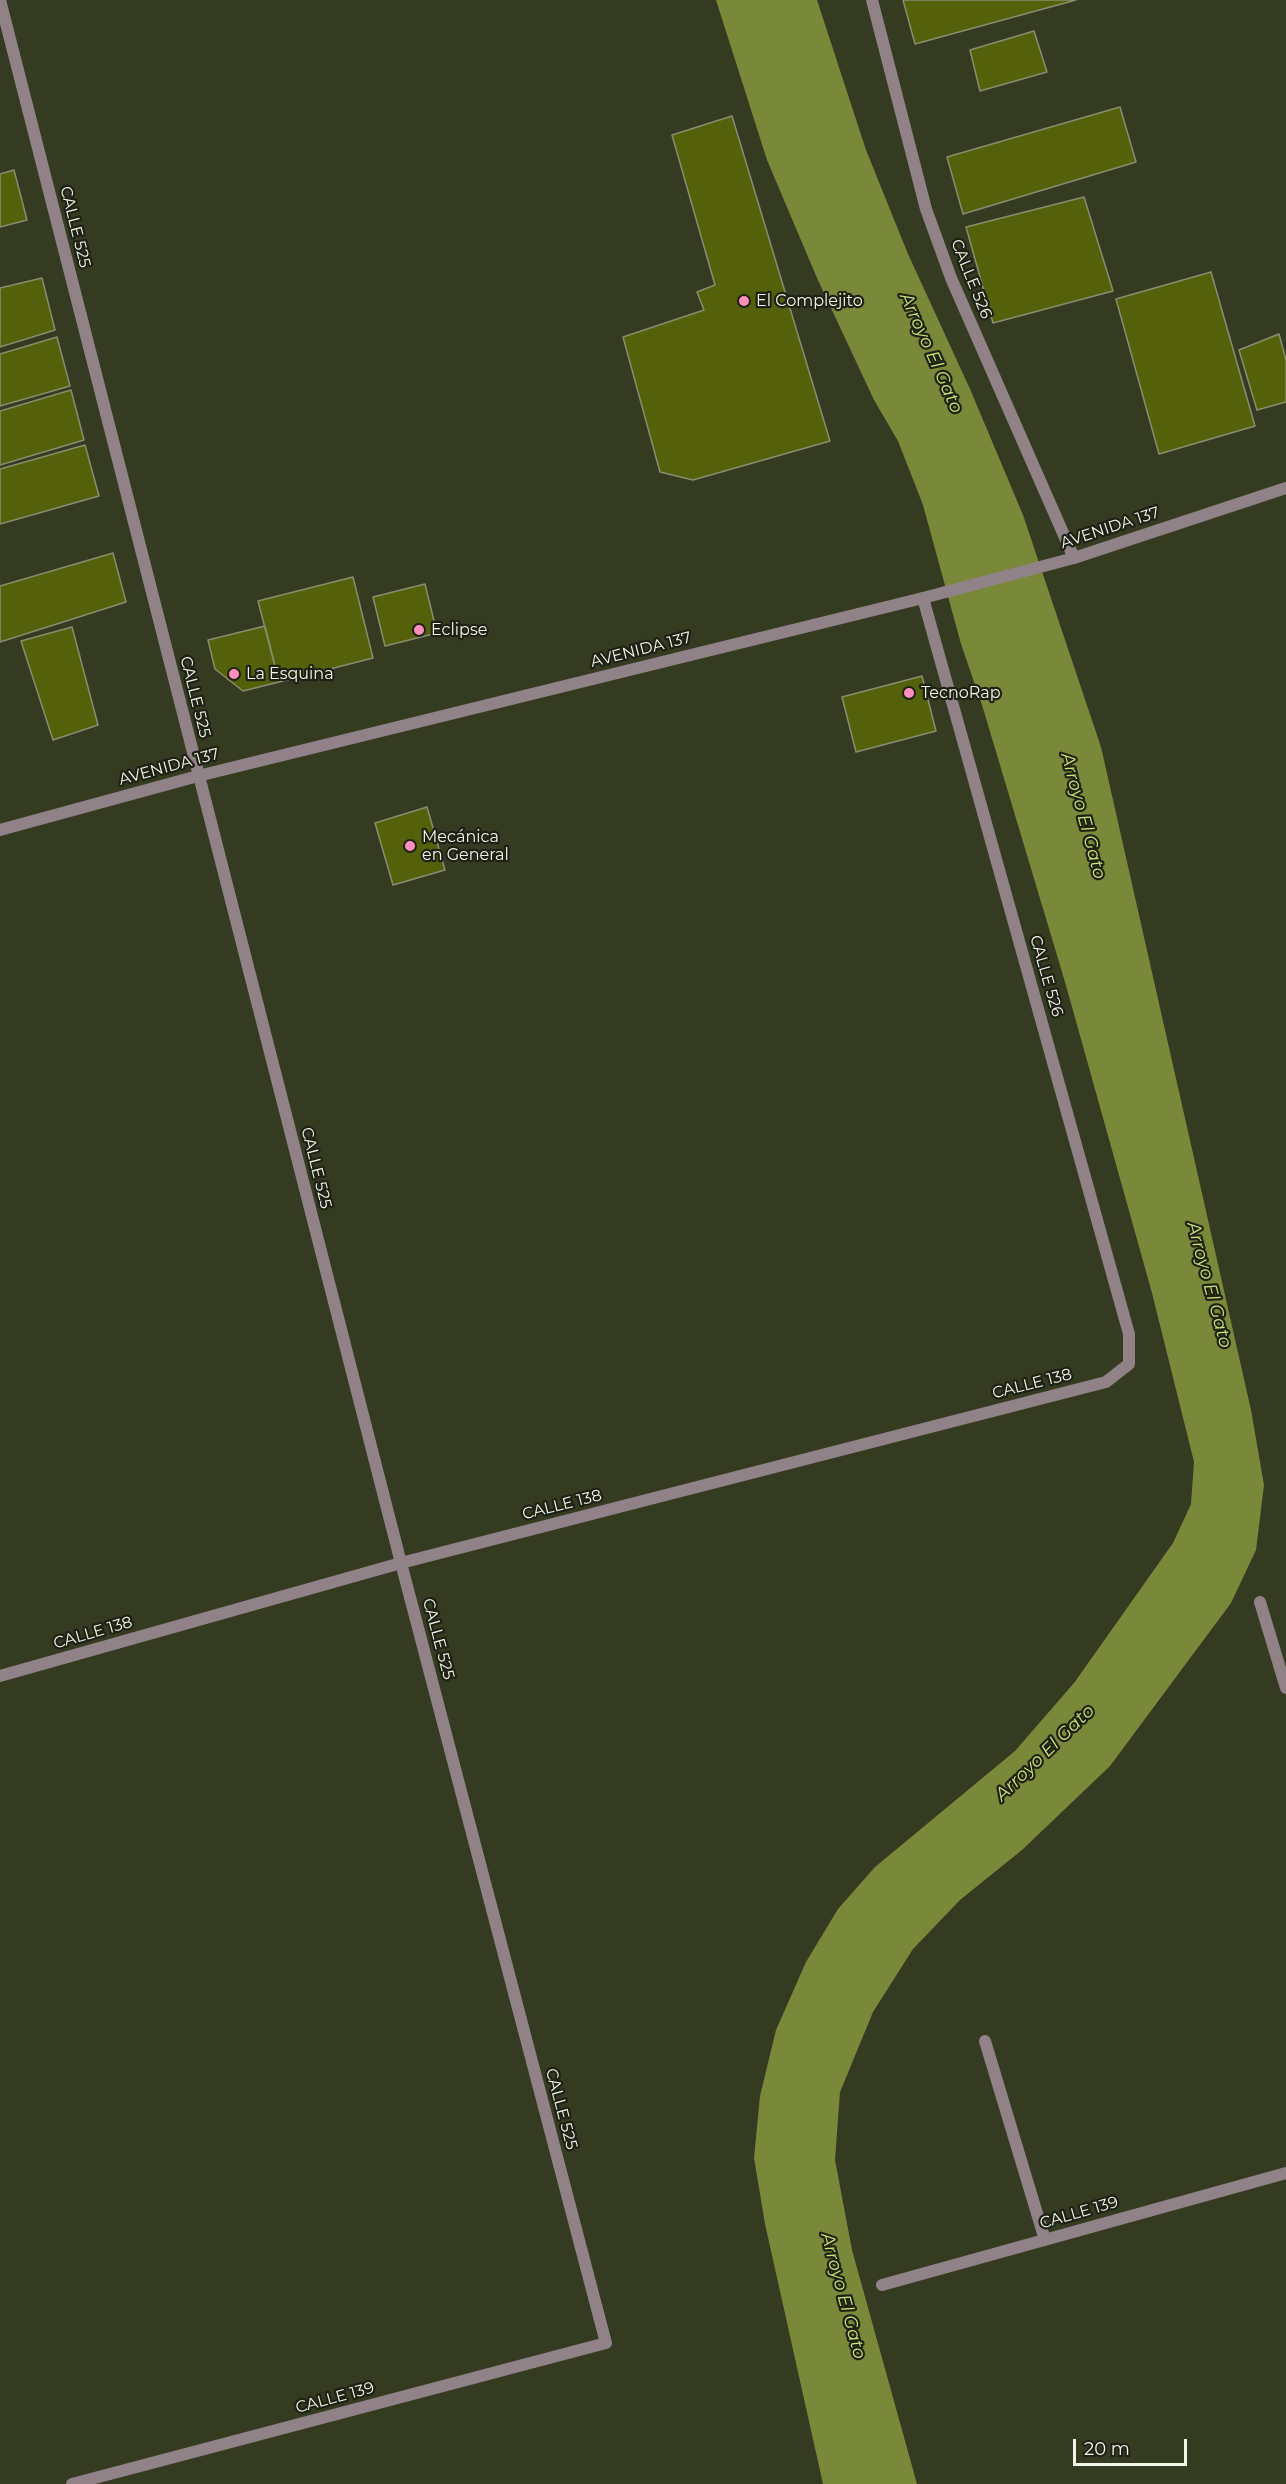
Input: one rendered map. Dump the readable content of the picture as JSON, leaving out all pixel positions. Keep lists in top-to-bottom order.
{
  "streets": {
    "street": [
      "CALLE 525",
      "CALLE 526",
      "AVENIDA 137",
      "CALLE 138",
      "CALLE 139"
    ]
  },
  "crossings": [
    ["CALLE 525", "AVENIDA 137"],
    ["CALLE 525", "CALLE 138"],
    ["CALLE 525", "CALLE 139"],
    ["CALLE 526", "AVENIDA 137"],
    ["CALLE 526", "CALLE 138"]
  ],
  "water": ["Arroyo El Gato"],
  "places": [
    "El Complejito",
    "Eclipse",
    "La Esquina",
    "TecnoRap",
    "Mecánica en General"
  ],
  "scale_bar": "20 m"
}
